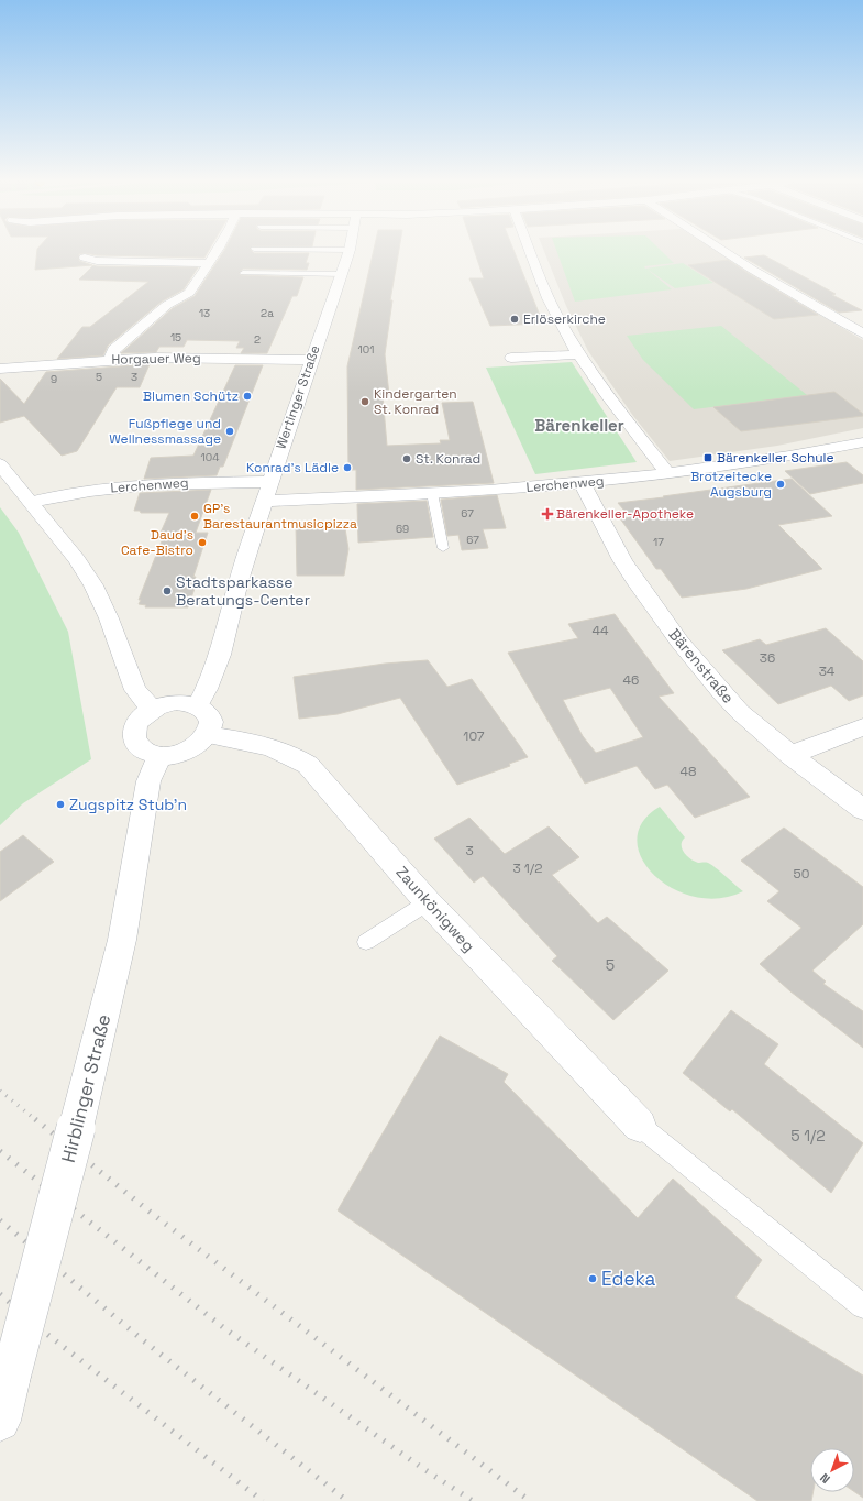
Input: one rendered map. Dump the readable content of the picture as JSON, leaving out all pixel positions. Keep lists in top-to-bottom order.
{
  "streets": {
    "street": [
      "Horgauer Weg",
      "Wertinger Straße",
      "Lerchenweg",
      "Bärenstraße",
      "Zaunkönigweg",
      "Hirblinger Straße"
    ]
  },
  "crossings": [
    ["Horgauer Weg", "Wertinger Straße"],
    ["Wertinger Straße", "Lerchenweg"],
    ["Wertinger Straße", "Zaunkönigweg"],
    ["Wertinger Straße", "Hirblinger Straße"],
    ["Lerchenweg", "Bärenstraße"],
    ["Zaunkönigweg", "Hirblinger Straße"]
  ],
  "districts": ["Bärenkeller"],
  "places": {
    "other": [
      "Erlöserkirche",
      "Blumen Schütz",
      "Kindergarten St. Konrad",
      "Fußpflege und Wellnessmassage",
      "St. Konrad",
      "Konrad's Lädle",
      "Brotzeitecke Augsburg",
      "GP's Barestaurantmusicpizza",
      "Daud's Cafe-Bistro",
      "Stadtsparkasse Beratungs-Center",
      "Zugspitz Stub'n",
      "Edeka"
    ],
    "transit": ["Bärenkeller Schule"],
    "health": ["Bärenkeller-Apotheke"]
  },
  "house_numbers": [
    "13",
    "2a",
    "15",
    "2",
    "101",
    "5",
    "3",
    "9",
    "104",
    "67",
    "69",
    "67",
    "17",
    "44",
    "36",
    "34",
    "46",
    "107",
    "48",
    "3",
    "3 1/2",
    "50",
    "5",
    "5 1/2"
  ],
  "north": "bottom left"
}
